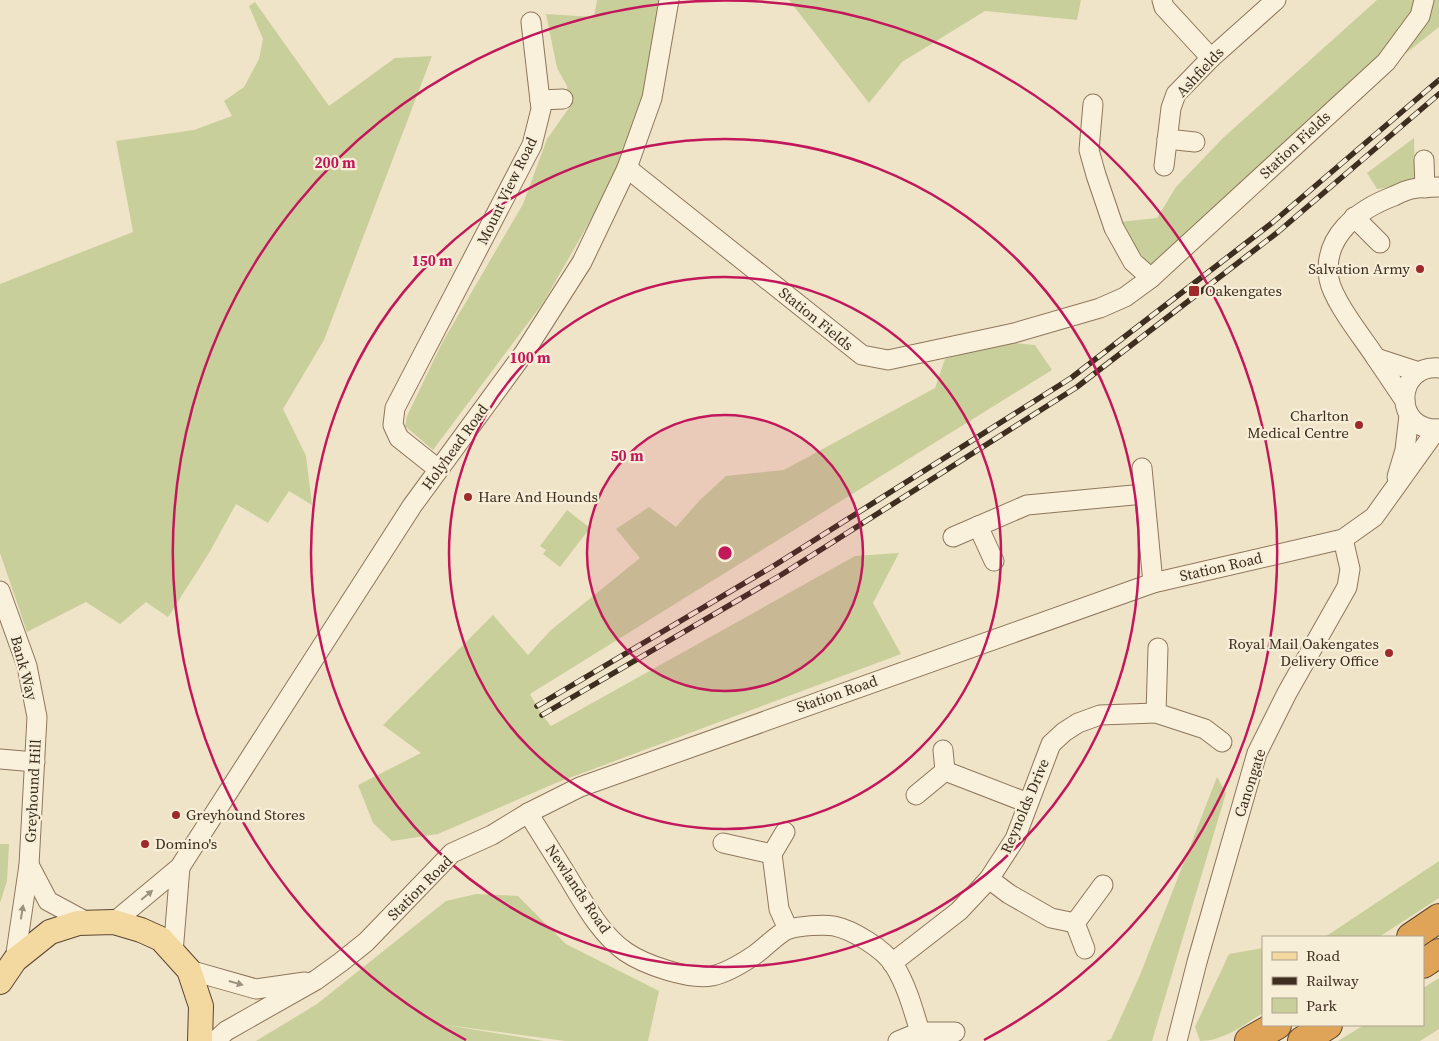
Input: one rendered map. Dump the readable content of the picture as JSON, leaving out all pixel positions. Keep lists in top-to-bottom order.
{
  "streets": {
    "street": [
      "Ashfields",
      "Station Fields",
      "Mount View Road",
      "Holyhead Road",
      "Station Road",
      "Bank Way",
      "Canongate",
      "Greyhound Hill",
      "Reynolds Drive",
      "Newlands Road"
    ]
  },
  "crossings": [
    ["Station Fields", "Holyhead Road"],
    ["Mount View Road", "Holyhead Road"],
    ["Station Road", "Canongate"],
    ["Station Road", "Newlands Road"],
    ["Bank Way", "Greyhound Hill"]
  ],
  "places": {
    "other": [
      "Salvation Army",
      "Charlton Medical Centre",
      "Hare And Hounds",
      "Royal Mail Oakengates Delivery Office",
      "Greyhound Stores",
      "Domino's"
    ],
    "transit": ["Oakengates"]
  },
  "legend": ["Road", "Railway", "Park"],
  "rings": [
    "200 m",
    "150 m",
    "100 m",
    "50 m"
  ]
}
